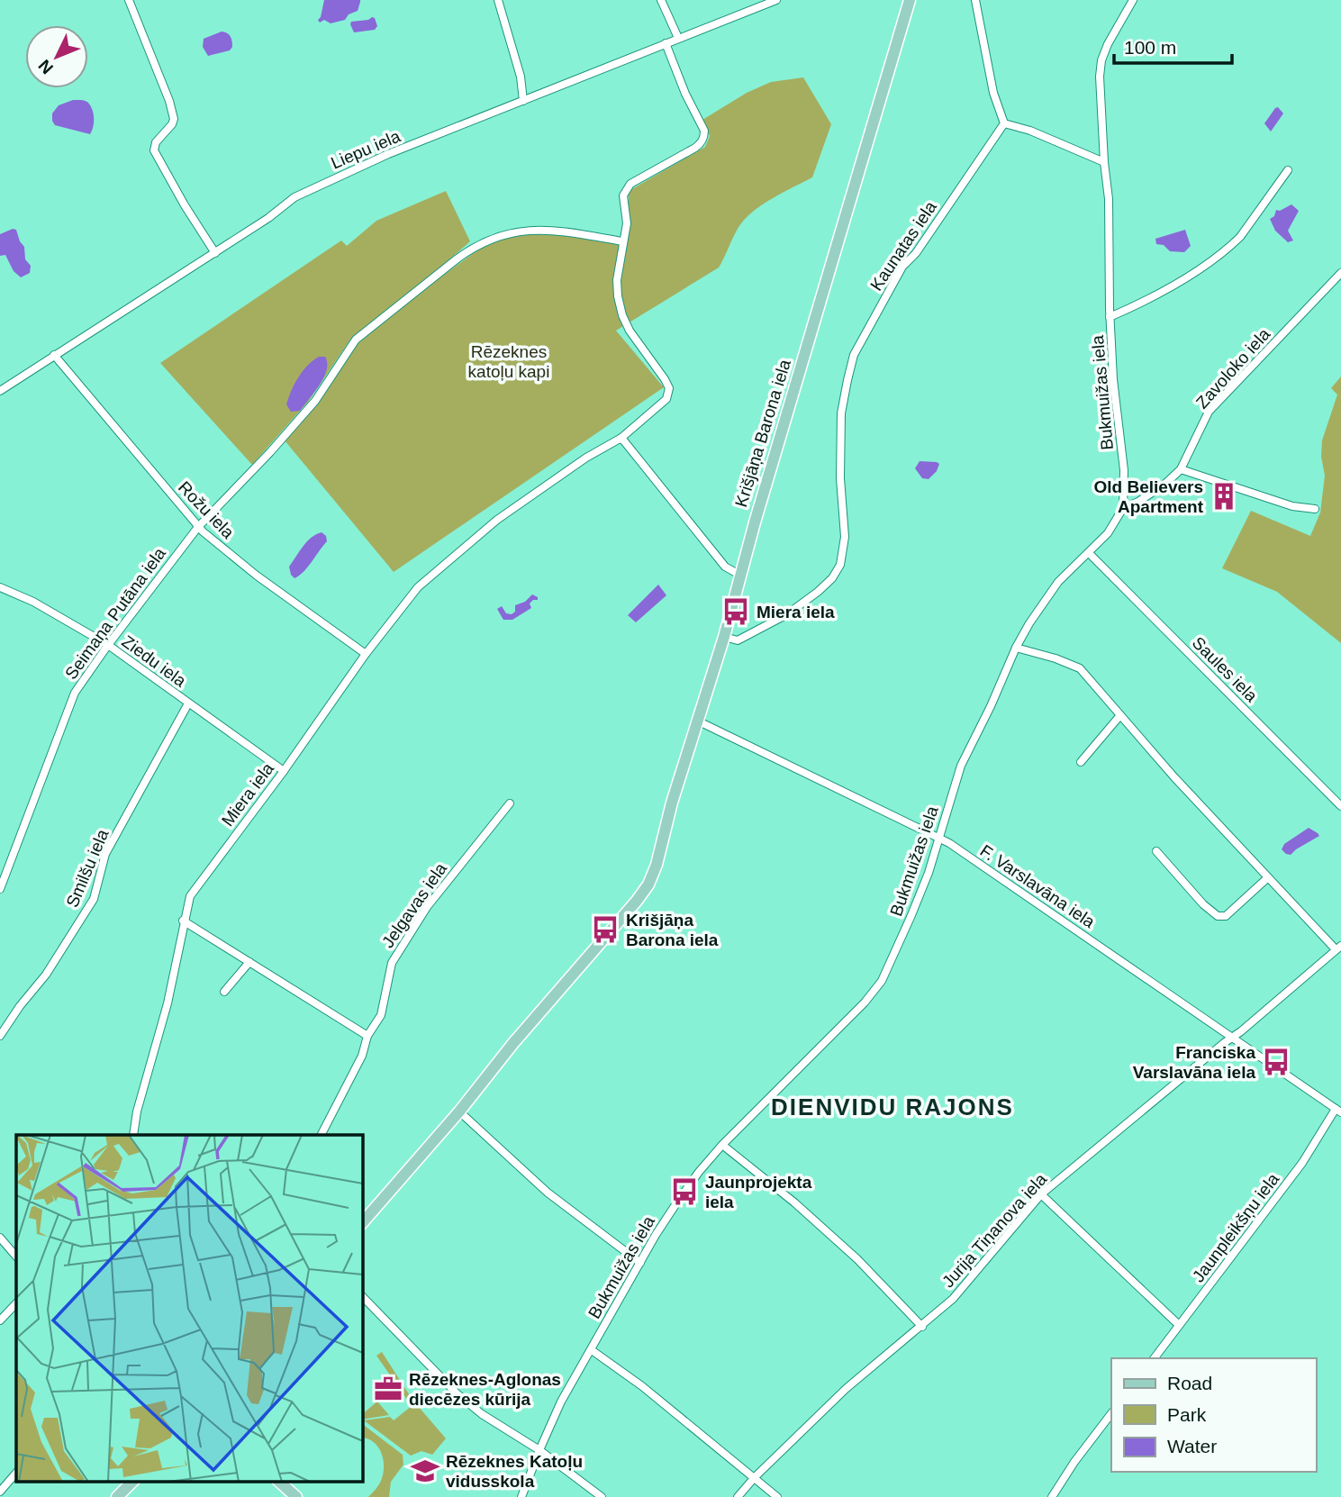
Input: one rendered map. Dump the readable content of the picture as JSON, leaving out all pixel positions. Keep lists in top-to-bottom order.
{
  "streets": {
    "main road": ["Krišjāņa Barona iela"],
    "street": [
      "Liepu iela",
      "Kaunatas iela",
      "Zavoloko iela",
      "Bukmuižas iela",
      "Rožu iela",
      "Seimaņa Putāna iela",
      "Ziedu iela",
      "Saules iela",
      "Miera iela",
      "Smilšu iela",
      "F. Varslavāna iela",
      "Jelgavas iela",
      "Jaunpleikšņu iela",
      "Jurija Tiņanova iela"
    ]
  },
  "crossings": [
    ["Liepu iela", "Rožu iela"],
    ["Liepu iela", "Miera iela"],
    ["Kaunatas iela", "Krišjāņa Barona iela"],
    ["Zavoloko iela", "Bukmuižas iela"],
    ["Bukmuižas iela", "Saules iela"],
    ["Bukmuižas iela", "F. Varslavāna iela"],
    ["Krišjāņa Barona iela", "F. Varslavāna iela"],
    ["Rožu iela", "Seimaņa Putāna iela"],
    ["Rožu iela", "Miera iela"],
    ["Seimaņa Putāna iela", "Ziedu iela"],
    ["Seimaņa Putāna iela", "Miera iela"],
    ["Ziedu iela", "Miera iela"],
    ["Ziedu iela", "Smilšu iela"],
    ["F. Varslavāna iela", "Jaunpleikšņu iela"],
    ["F. Varslavāna iela", "Jurija Tiņanova iela"]
  ],
  "districts": ["DIENVIDU RAJONS"],
  "parks": ["Rēzeknes katoļu kapi"],
  "places": {
    "building": ["Old Believers Apartment"],
    "bus stop": [
      "Miera iela",
      "Krišjāņa Barona iela",
      "Franciska Varslavāna iela",
      "Jaunprojekta iela"
    ],
    "office": ["Rēzeknes-Aglonas diecēzes kūrija"],
    "school or university": ["Rēzeknes Katoļu vidusskola"]
  },
  "legend": ["Road", "Park", "Water"],
  "scale_bar": "100 m",
  "north": "bottom left"
}
